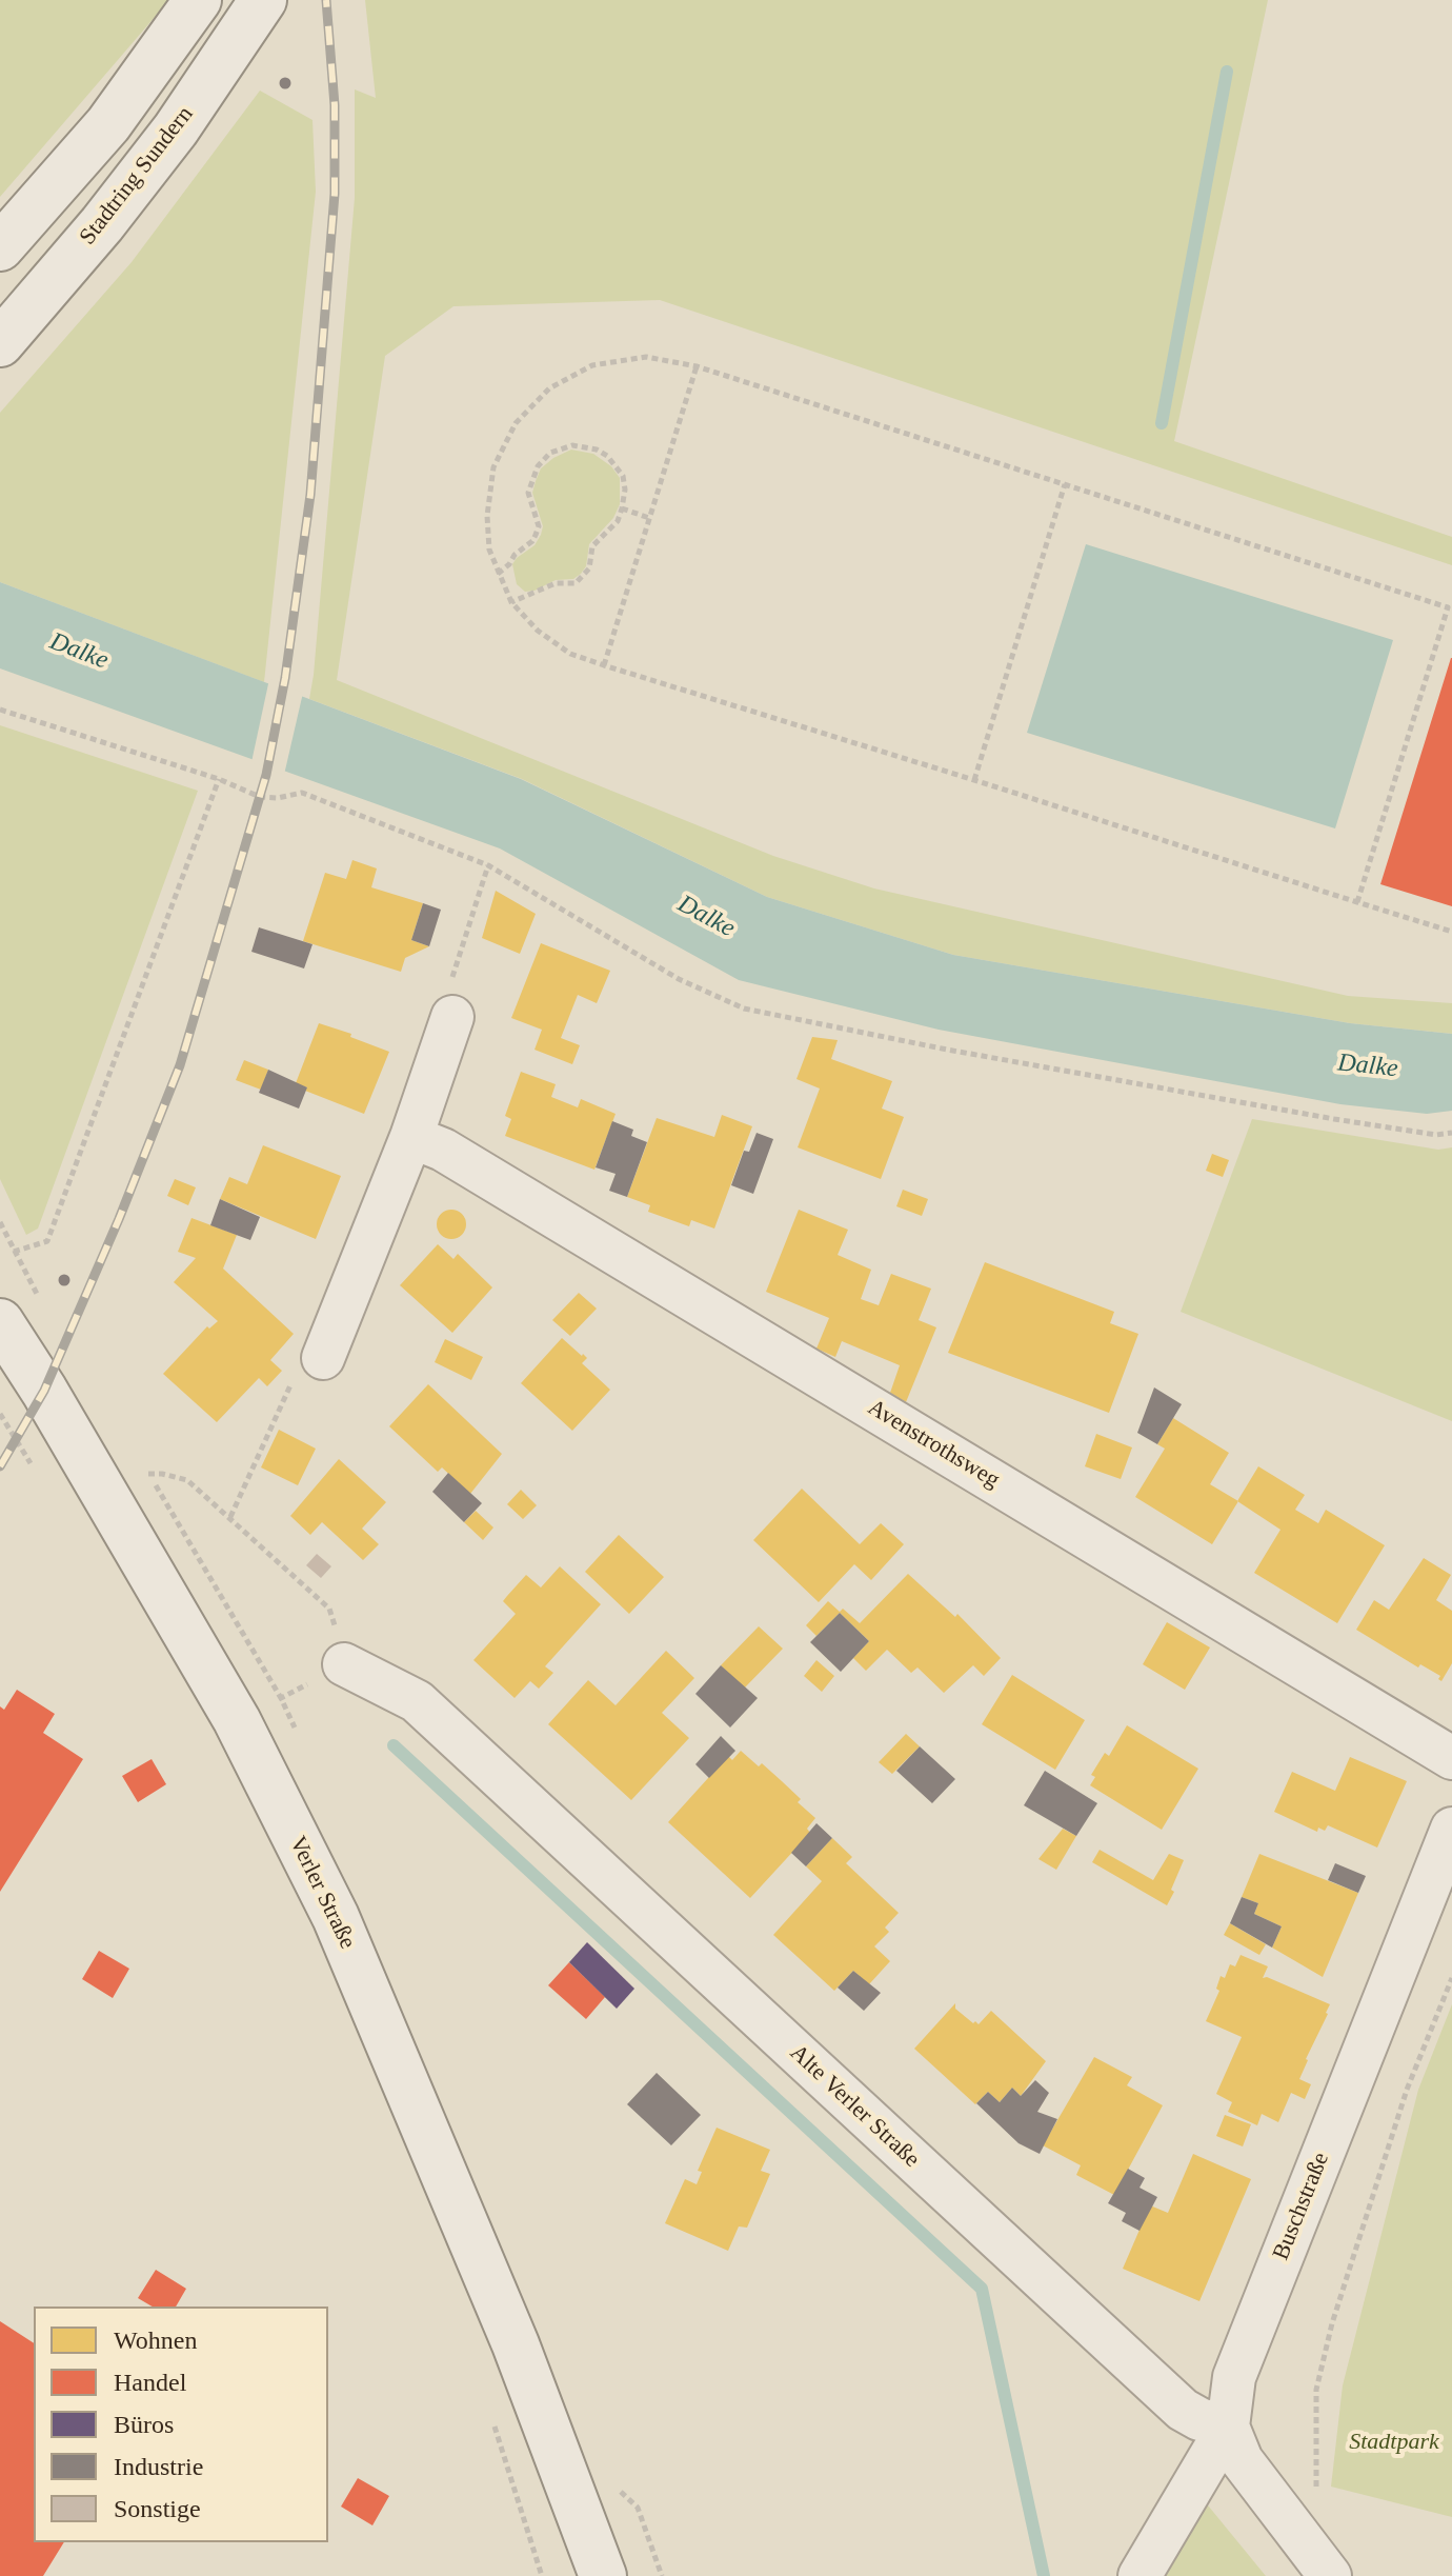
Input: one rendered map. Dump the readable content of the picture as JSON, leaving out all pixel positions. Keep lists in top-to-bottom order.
{
  "streets": {
    "main road": ["Stadtring Sundern", "Verler Straße"],
    "street": ["Avenstrothsweg", "Alte Verler Straße", "Buschstraße"]
  },
  "crossings": [
    ["Alte Verler Straße", "Buschstraße"]
  ],
  "water": ["Dalke"],
  "parks": ["Stadtpark"],
  "legend": [
    "Wohnen",
    "Handel",
    "Büros",
    "Industrie",
    "Sonstige"
  ]
}
